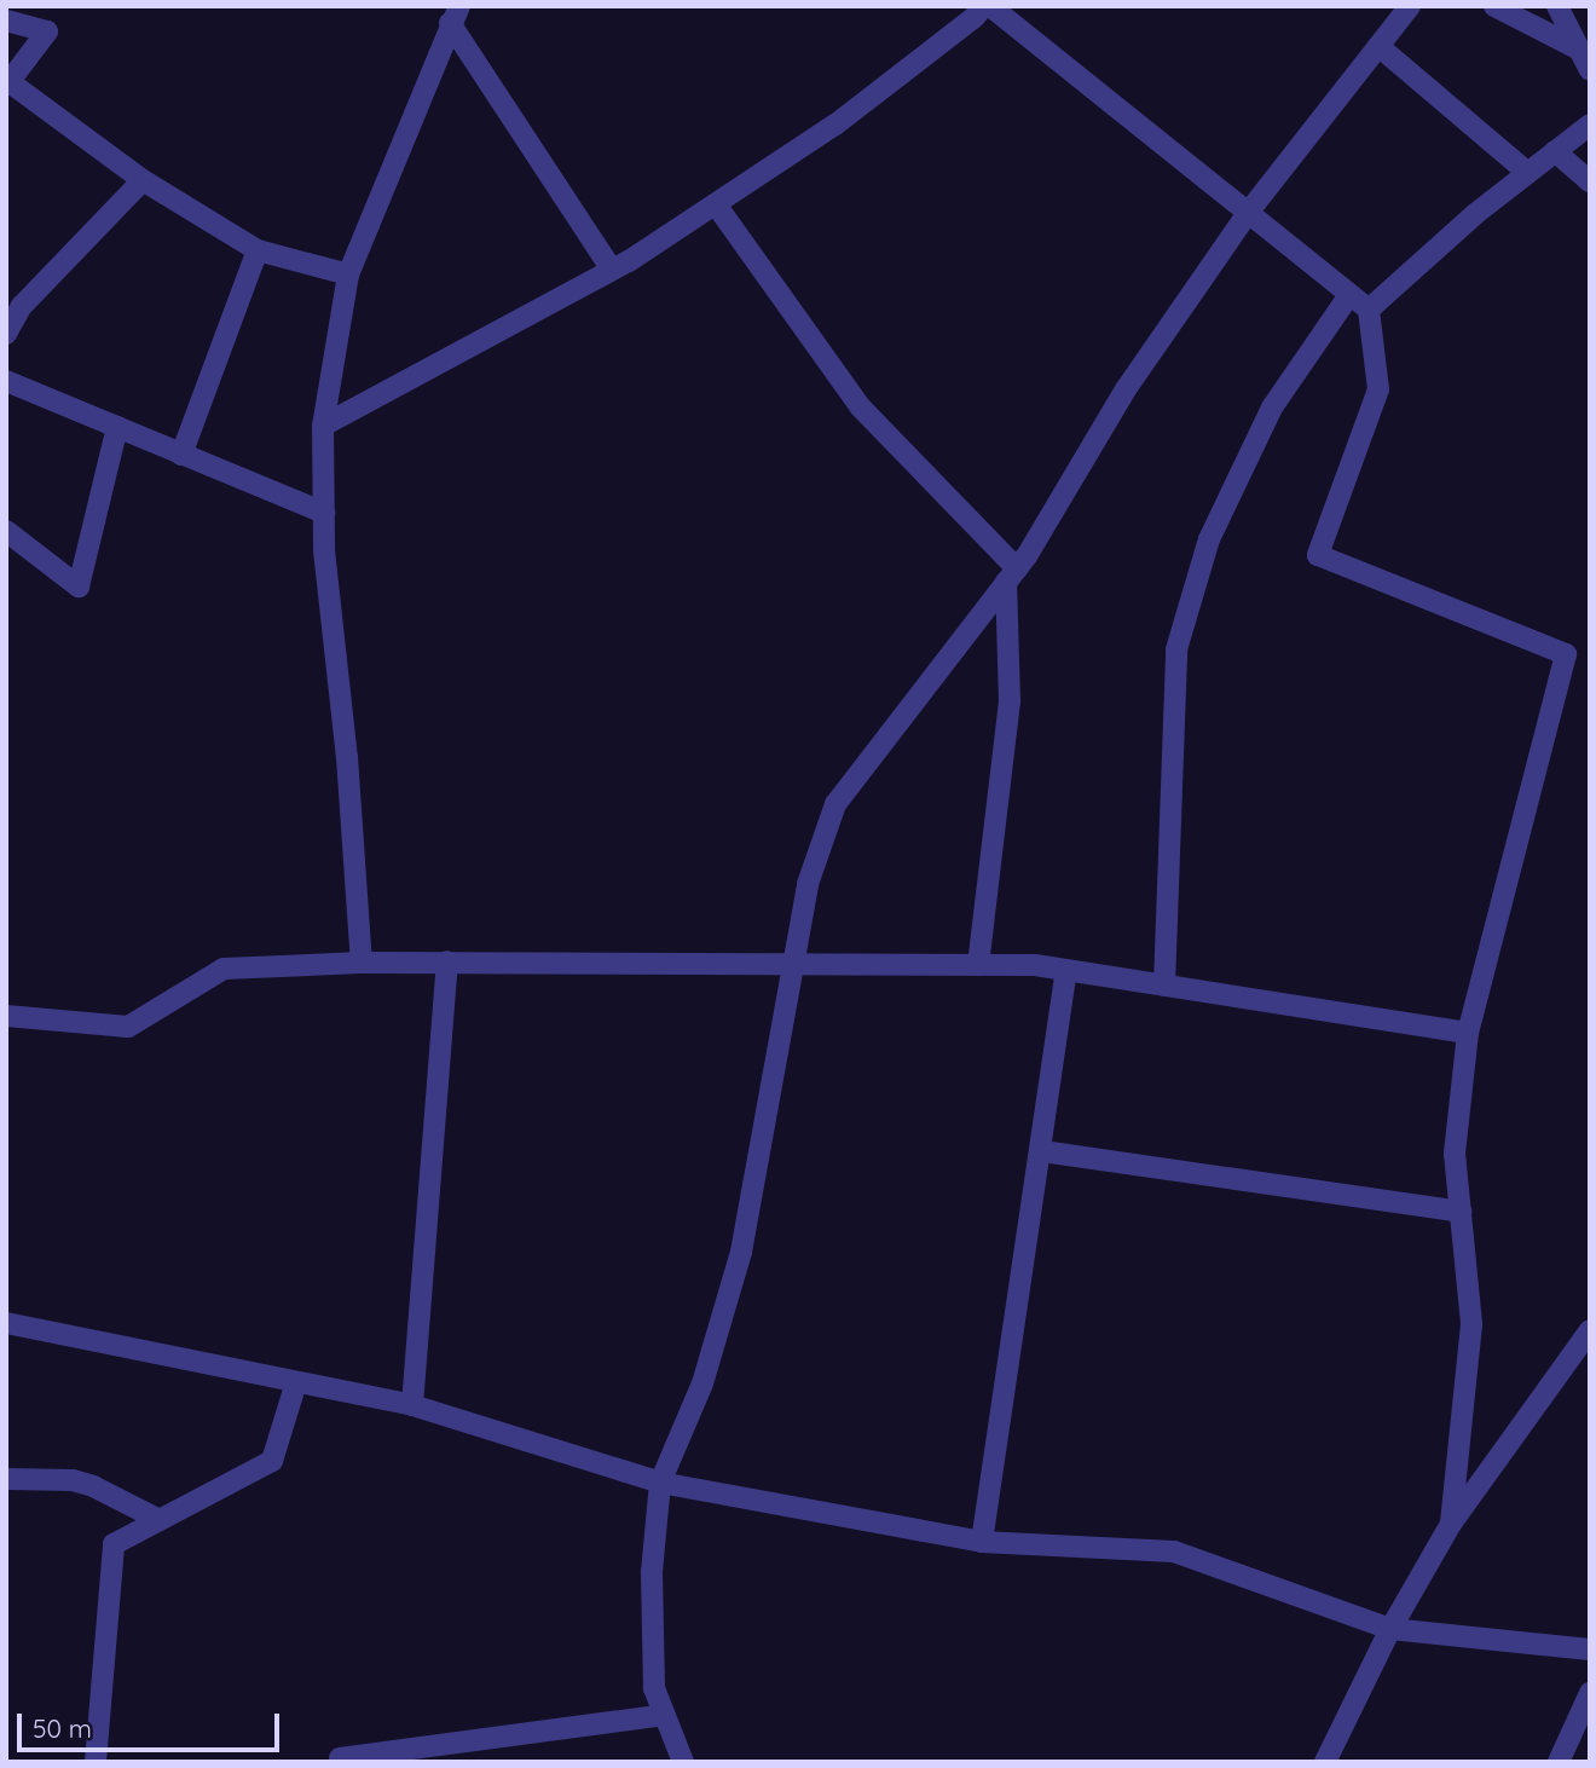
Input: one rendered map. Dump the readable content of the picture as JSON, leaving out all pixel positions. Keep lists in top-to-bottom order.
{
  "scale_bar": "50 m"
}
